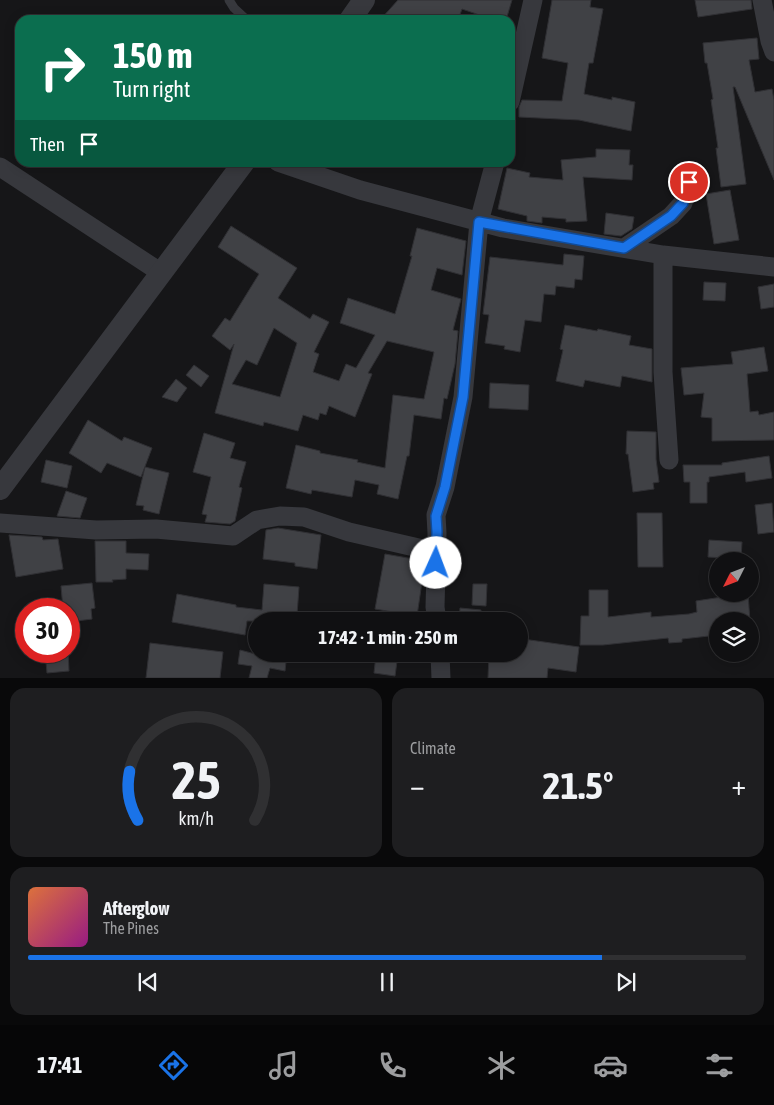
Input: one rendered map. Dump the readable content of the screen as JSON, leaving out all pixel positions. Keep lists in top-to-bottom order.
{
  "north": "bottom left",
  "page": {
    "turn": ["150 m", "Turn right"],
    "then": "Then",
    "limit": "30",
    "trip": "17:42 · 1 min · 250 m",
    "tile": "Climate",
    "heat": ["−", "21.5°", "+"],
    "song": ["Afterglow", "The Pines"],
    "tabs": "17:41",
    "gauge": ["25", "km/h"]
  }
}
